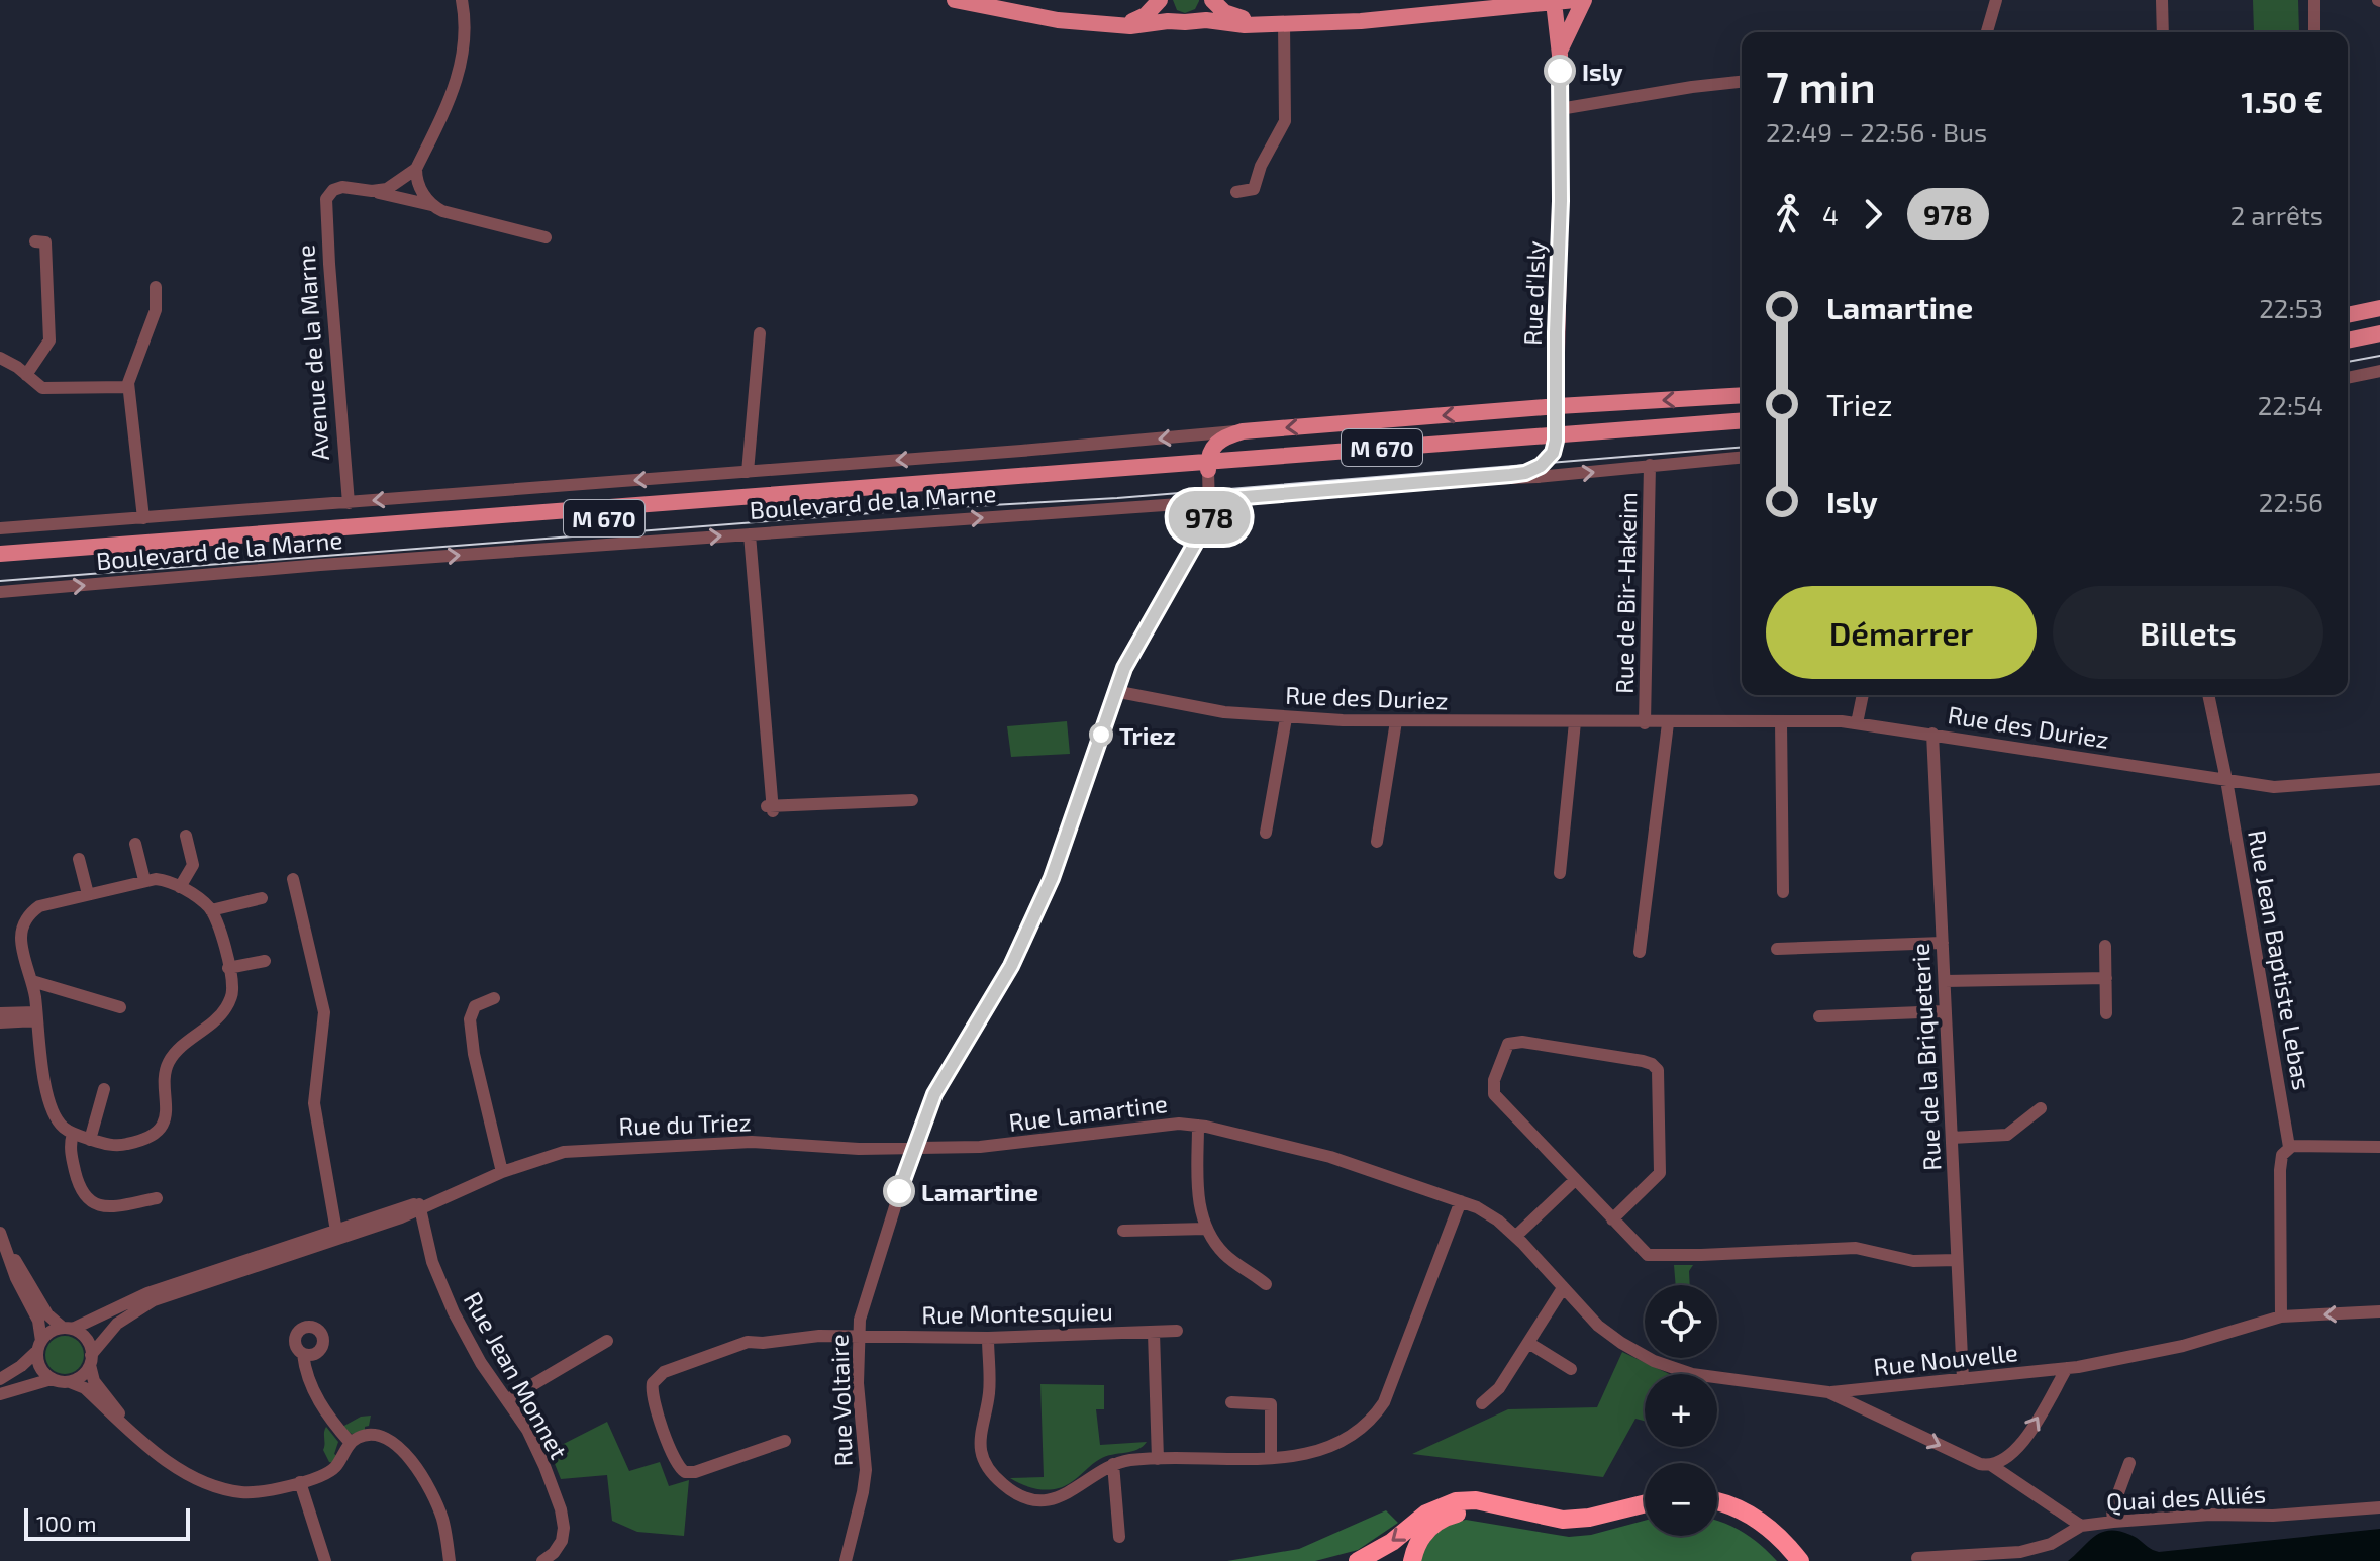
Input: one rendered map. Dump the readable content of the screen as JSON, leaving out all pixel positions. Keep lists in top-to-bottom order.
{
  "streets": {
    "main road": ["Rue d'Isly", "M 670", "Boulevard de la Marne"],
    "street": [
      "Avenue de la Marne",
      "Rue de Bir-Hakeim",
      "Rue des Duriez",
      "Rue Jean Baptiste Lebas",
      "Rue de la Briqueterie",
      "Rue Lamartine",
      "Rue du Triez",
      "Rue Montesquieu",
      "Rue Nouvelle",
      "Rue Jean Monnet",
      "Rue Voltaire",
      "Quai des Alliés"
    ]
  },
  "crossings": [
    ["Rue d'Isly", "Boulevard de la Marne"],
    ["Avenue de la Marne", "Boulevard de la Marne"],
    ["Boulevard de la Marne", "Rue de Bir-Hakeim"],
    ["Boulevard de la Marne", "Rue Voltaire"],
    ["Rue de Bir-Hakeim", "Rue des Duriez"],
    ["Rue des Duriez", "Rue Jean Baptiste Lebas"],
    ["Rue des Duriez", "Rue de la Briqueterie"],
    ["Rue des Duriez", "Rue Voltaire"],
    ["Rue de la Briqueterie", "Rue Nouvelle"],
    ["Rue Lamartine", "Rue du Triez"],
    ["Rue Lamartine", "Rue Nouvelle"],
    ["Rue Lamartine", "Rue Voltaire"],
    ["Rue du Triez", "Rue Jean Monnet"],
    ["Rue du Triez", "Rue Voltaire"],
    ["Rue Montesquieu", "Rue Voltaire"]
  ],
  "places": ["Isly", "Triez", "Lamartine"],
  "lines": ["bus line 978"],
  "scale_bar": "100 m",
  "page": {
    "on_map": "978",
    "heading": ["7 min", "22:49 – 22:56 · Bus", "1.50 €"],
    "legs": ["4", "978", "2 arrêts"],
    "list": [
      {
        "name": "Lamartine",
        "value": "22:53"
      },
      {
        "name": "Triez",
        "value": "22:54"
      },
      {
        "name": "Isly",
        "value": "22:56"
      }
    ],
    "buttons": ["Démarrer", "Billets"],
    "map_buttons": ["+", "−"],
    "scale": "100 m"
  }
}
